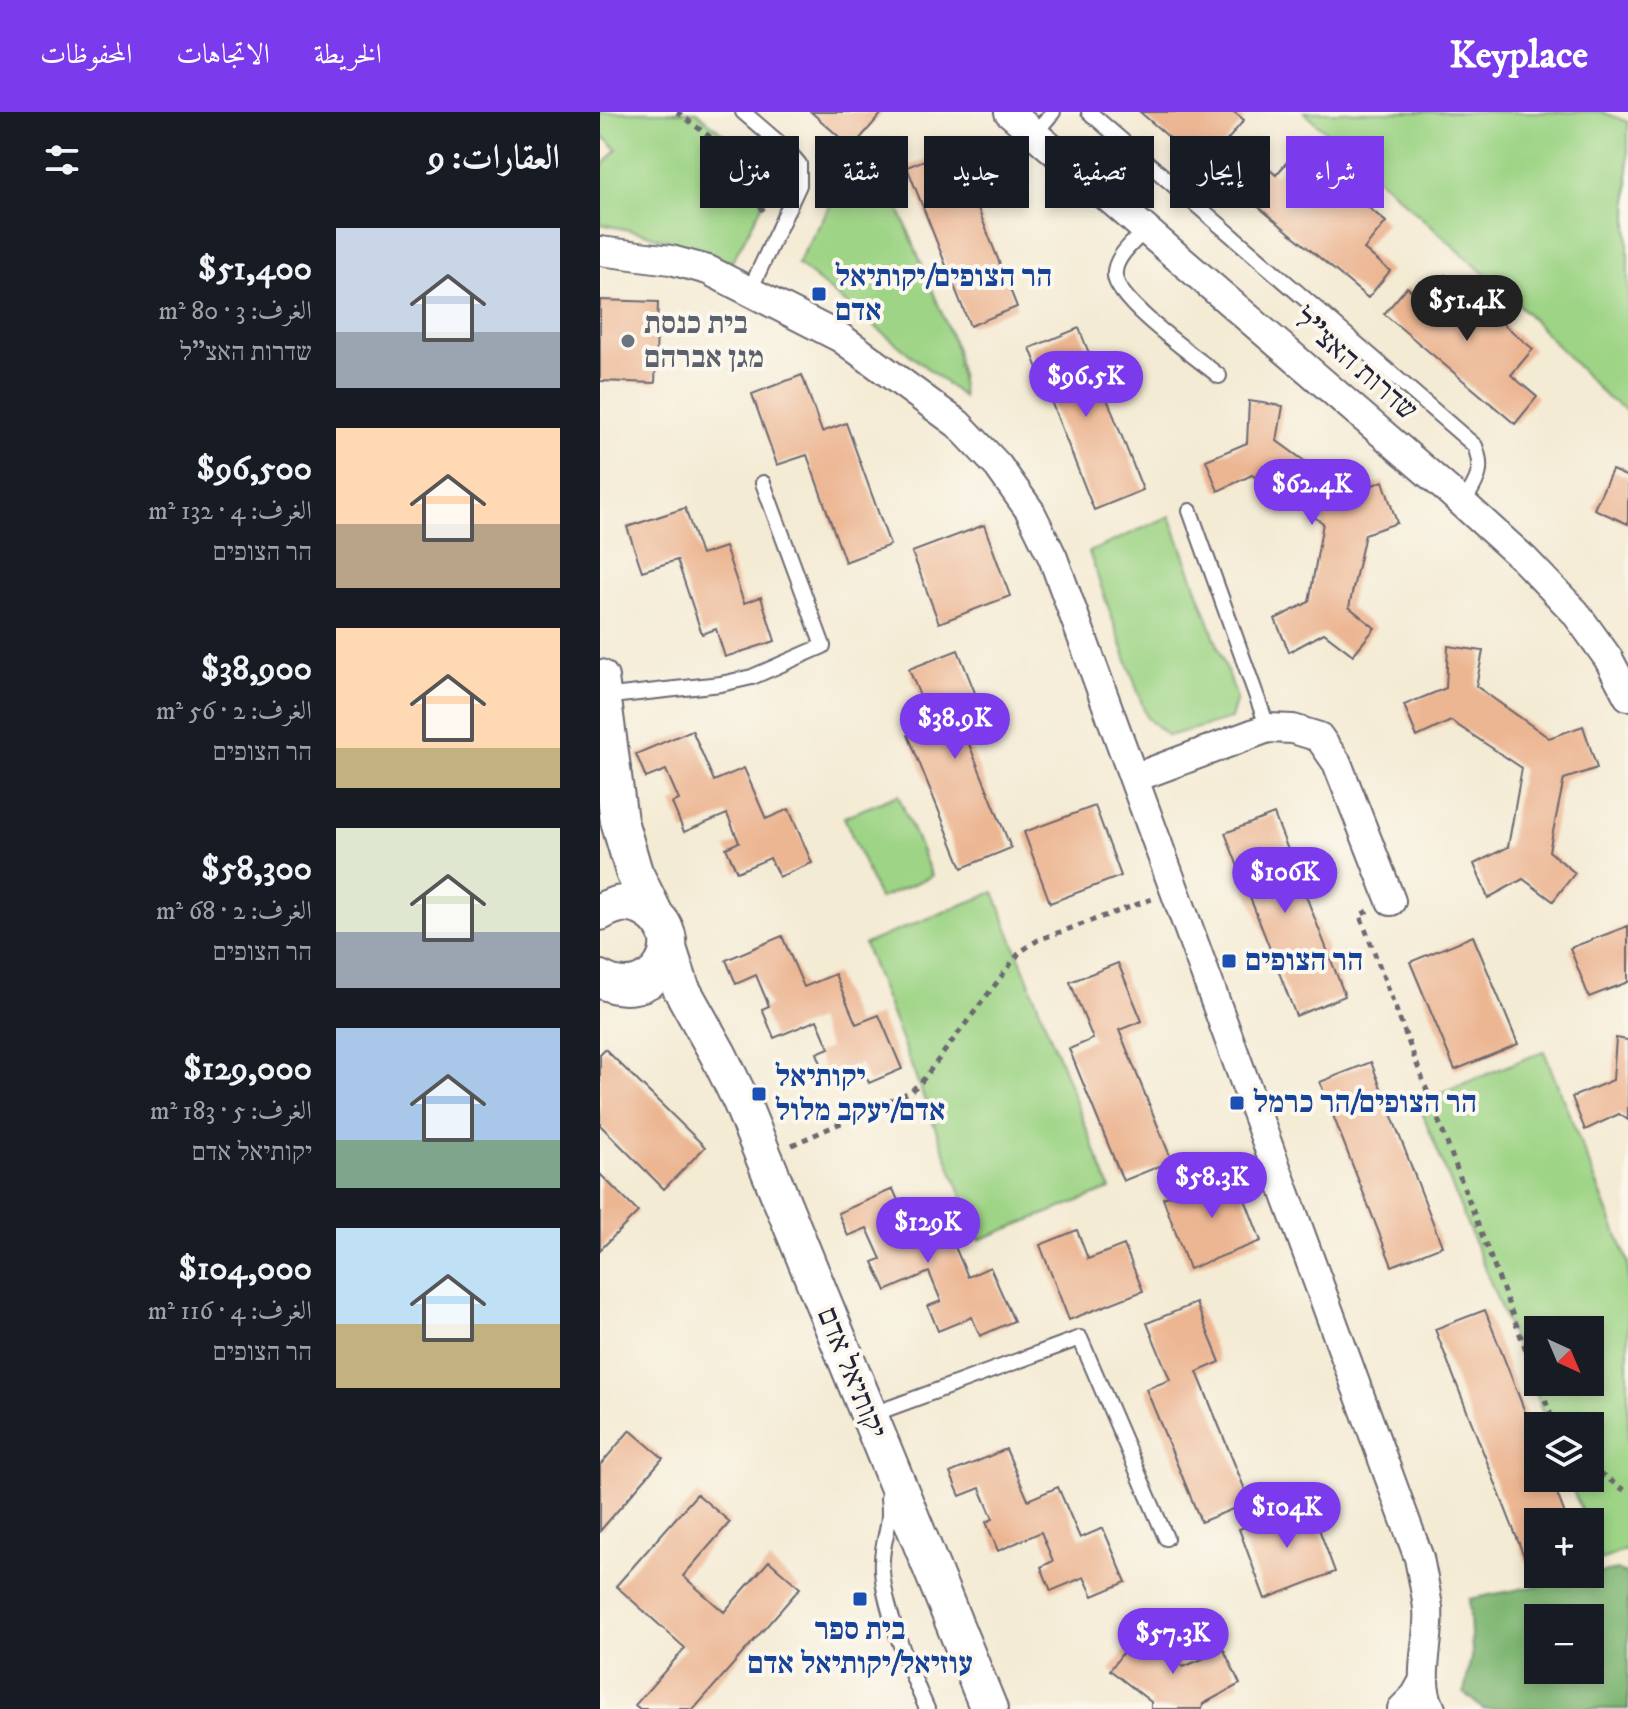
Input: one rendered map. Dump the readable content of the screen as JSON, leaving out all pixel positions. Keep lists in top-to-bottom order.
{
  "streets": {
    "street": ["שדרות האצ\"ל", "יקותיאל אדם"]
  },
  "places": {
    "transit": [
      "הר הצופים/יקותיאל אדם",
      "הר הצופים",
      "יקותיאל אדם/יעקב מלול",
      "הר הצופים/הר כרמל",
      "בית ספר עוזיאל/יקותיאל אדם"
    ],
    "other": ["בית כנסת מגן אברהם"]
  },
  "north": "bottom right",
  "page": {
    "header": "Keyplace",
    "nav": ["الخريطة", "الاتجاهات", "المحفوظات"],
    "heading": "العقارات: 9",
    "chip": [
      "شراء",
      "إيجار",
      "تصفية",
      "جديد",
      "شقة",
      "منزل"
    ],
    "list": [
      {
        "name": "$51,400",
        "note": "الغرف: 3 · 80 m² · שדרות האצ\"ל"
      },
      {
        "name": "$96,500",
        "note": "الغرف: 4 · 132 m² · הר הצופים"
      },
      {
        "name": "$38,900",
        "note": "الغرف: 2 · 56 m² · הר הצופים"
      },
      {
        "name": "$58,300",
        "note": "الغرف: 2 · 68 m² · הר הצופים"
      },
      {
        "name": "$129,000",
        "note": "الغرف: 5 · 183 m² · יקותיאל אדם"
      },
      {
        "name": "$104,000",
        "note": "الغرف: 4 · 116 m² · הר הצופים"
      }
    ],
    "price": [
      "$51.4K",
      "$96.5K",
      "$62.4K",
      "$38.9K",
      "$106K",
      "$58.3K",
      "$129K",
      "$104K",
      "$57.3K"
    ],
    "map_buttons": ["+", "−"]
  }
}
